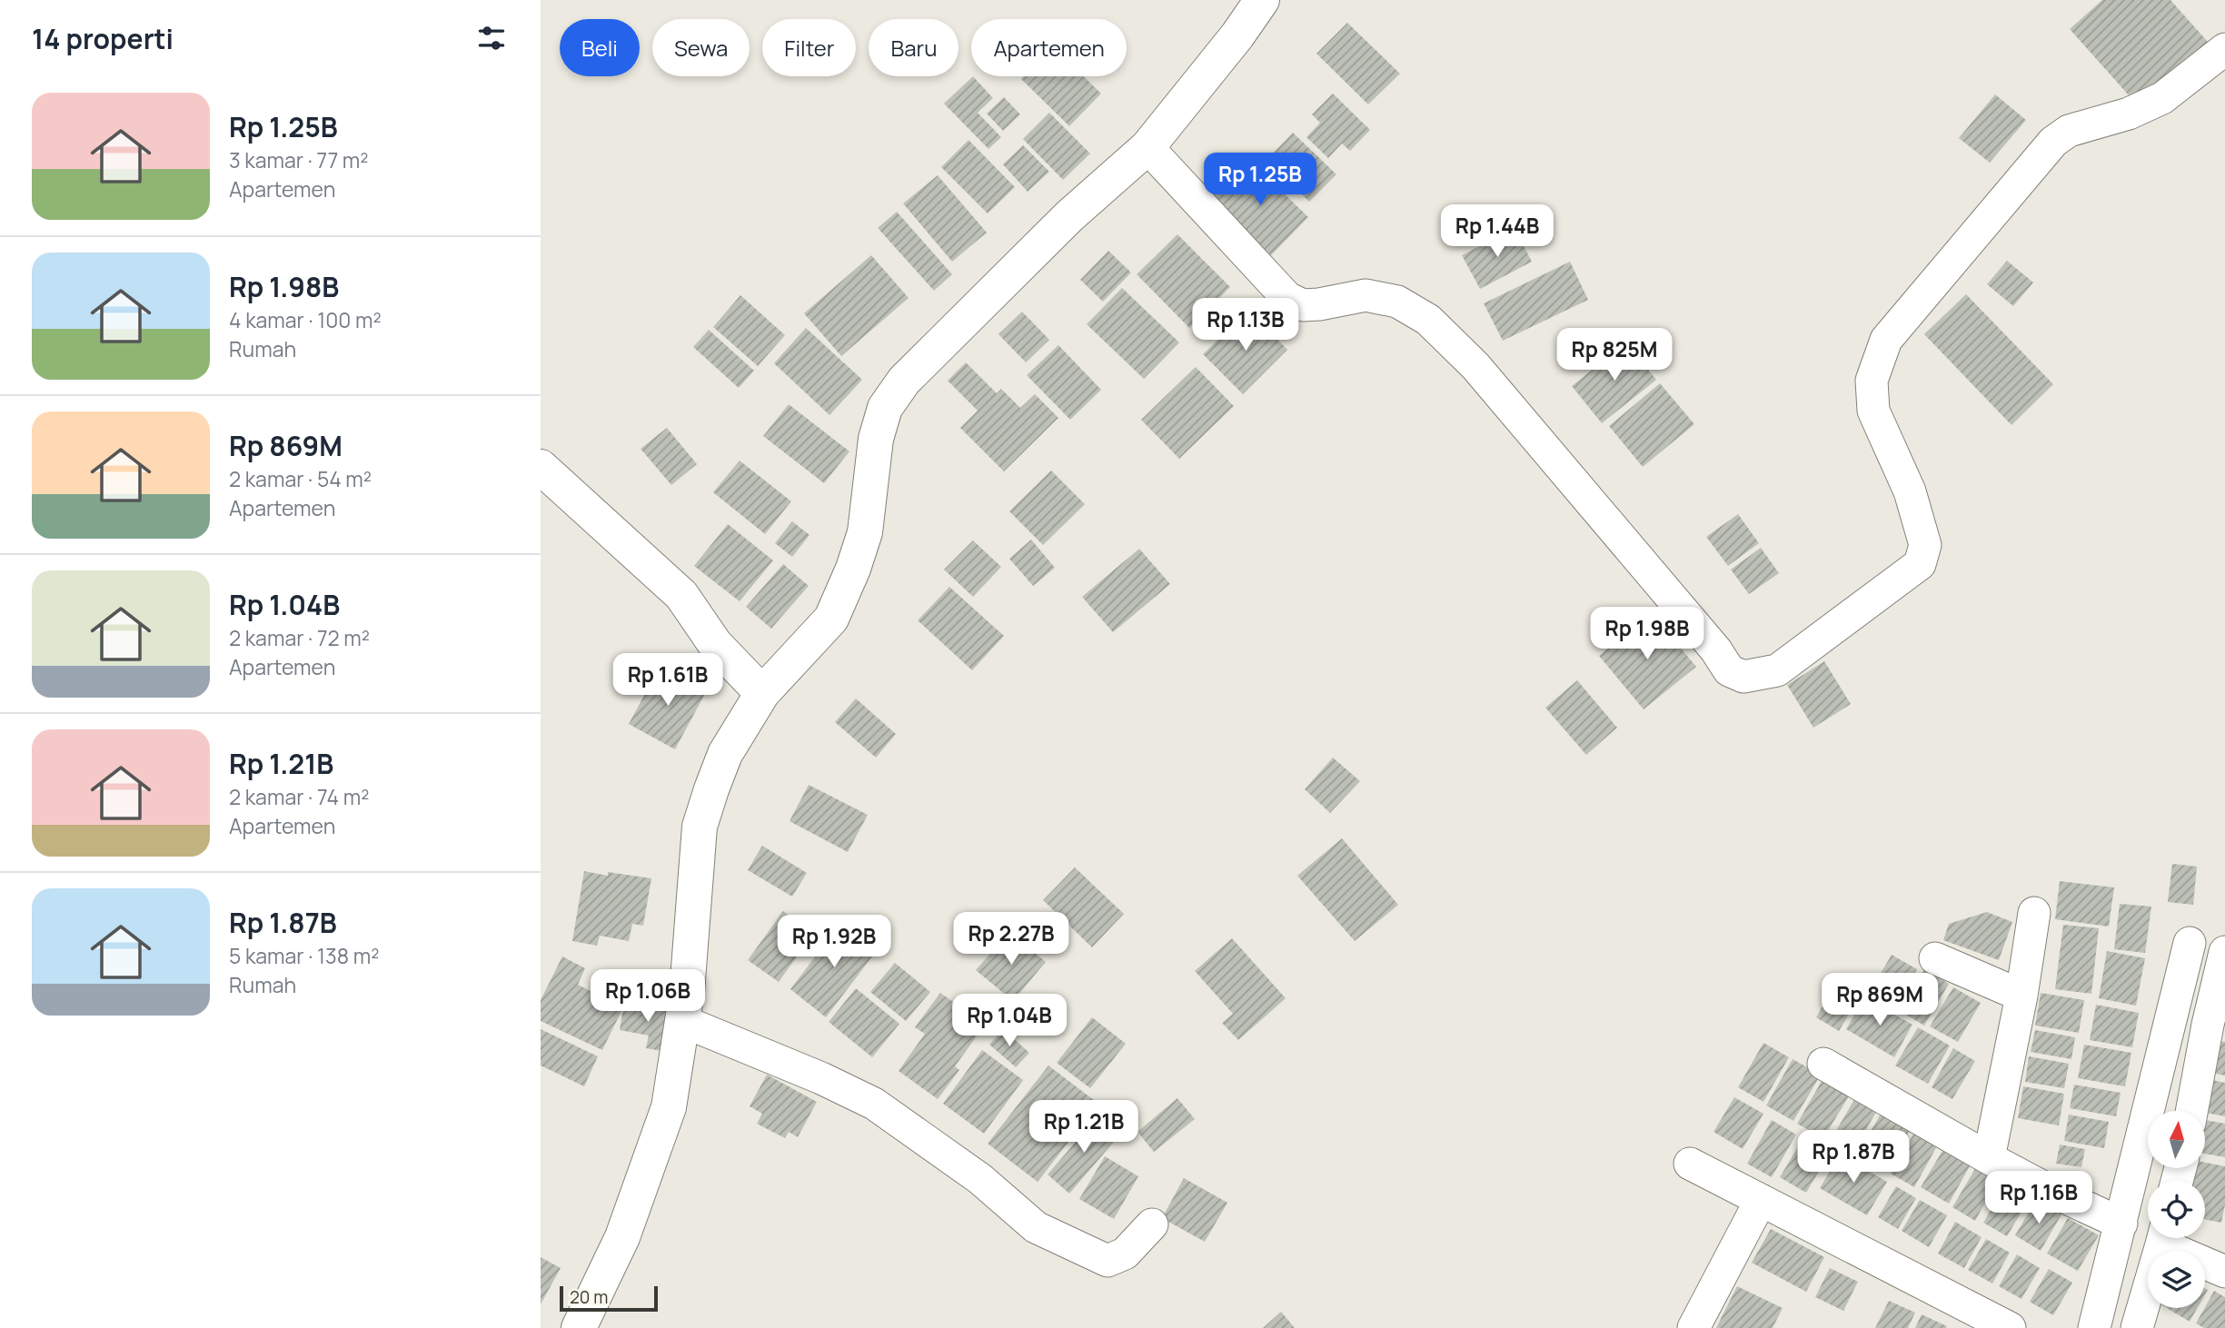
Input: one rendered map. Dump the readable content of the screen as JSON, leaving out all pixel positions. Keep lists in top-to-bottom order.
{
  "scale_bar": "20 m",
  "north": "top",
  "page": {
    "heading": "14 properti",
    "chip": [
      "Beli",
      "Sewa",
      "Filter",
      "Baru",
      "Apartemen"
    ],
    "list": [
      {
        "name": "Rp 1.25B",
        "note": "3 kamar · 77 m² · Apartemen"
      },
      {
        "name": "Rp 1.98B",
        "note": "4 kamar · 100 m² · Rumah"
      },
      {
        "name": "Rp 869M",
        "note": "2 kamar · 54 m² · Apartemen"
      },
      {
        "name": "Rp 1.04B",
        "note": "2 kamar · 72 m² · Apartemen"
      },
      {
        "name": "Rp 1.21B",
        "note": "2 kamar · 74 m² · Apartemen"
      },
      {
        "name": "Rp 1.87B",
        "note": "5 kamar · 138 m² · Rumah"
      }
    ],
    "price": [
      "Rp 1.25B",
      "Rp 1.44B",
      "Rp 1.13B",
      "Rp 825M",
      "Rp 1.98B",
      "Rp 1.61B",
      "Rp 2.27B",
      "Rp 1.92B",
      "Rp 1.06B",
      "Rp 869M",
      "Rp 1.04B",
      "Rp 1.21B",
      "Rp 1.87B",
      "Rp 1.16B"
    ],
    "scale": "20 m"
  }
}
